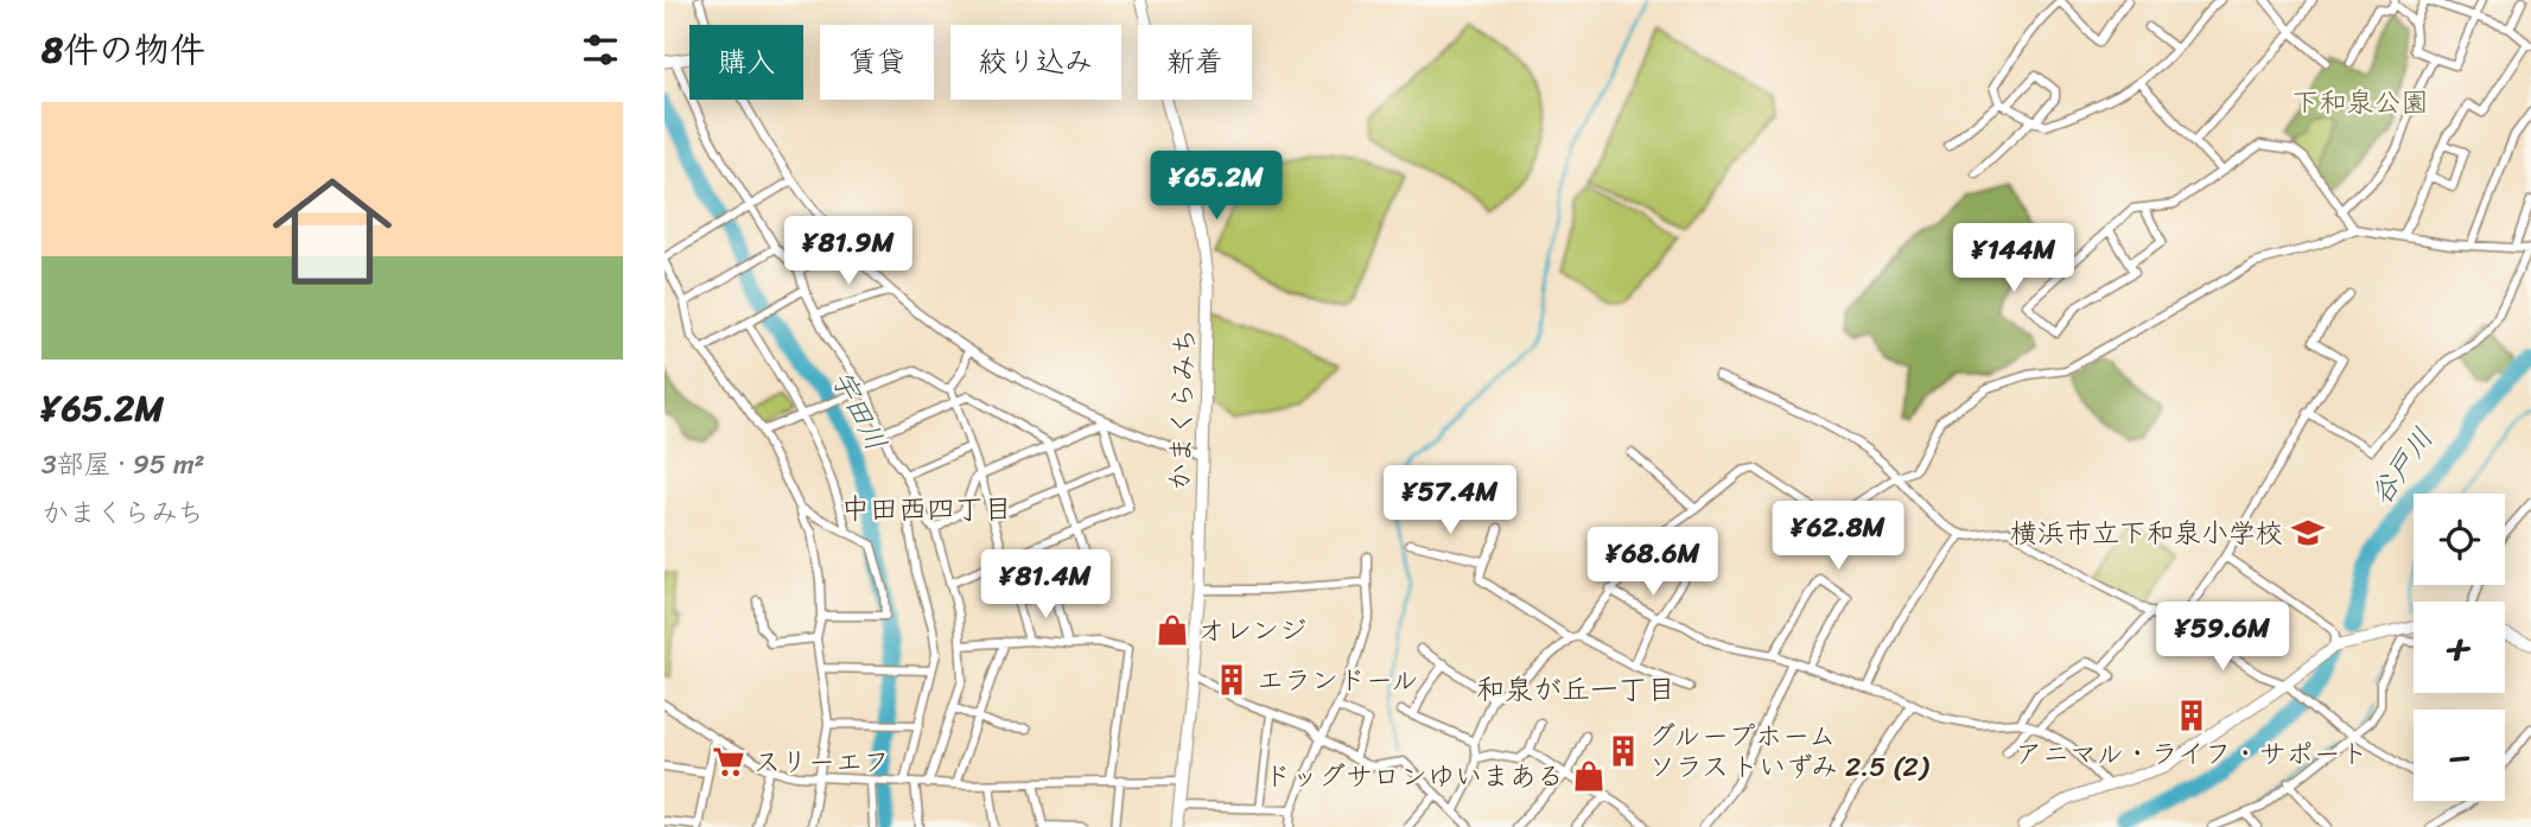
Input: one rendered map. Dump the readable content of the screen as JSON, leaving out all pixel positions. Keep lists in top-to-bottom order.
{
  "streets": {
    "main road": ["かまくらみち"]
  },
  "districts": ["中田西四丁目", "和泉が丘一丁目"],
  "water": ["宇田川", "谷戸川"],
  "parks": ["下和泉公園"],
  "places": {
    "school or university": ["横浜市立下和泉小学校"],
    "shop": ["オレンジ", "ドッグサロンゆいまある"],
    "building": ["エランドール", "アニマル・ライフ・サポート", "グループホーム ソラストいずみ 2.5 (2)"],
    "supermarket": ["スリーエフ"]
  },
  "page": {
    "heading": "8件の物件",
    "chip": [
      "購入",
      "賃貸",
      "絞り込み",
      "新着"
    ],
    "list": [
      {
        "name": "¥65.2M",
        "note": "3部屋 · 95 m² · かまくらみち"
      }
    ],
    "price": [
      "¥65.2M",
      "¥81.9M",
      "¥144M",
      "¥57.4M",
      "¥62.8M",
      "¥68.6M",
      "¥81.4M",
      "¥59.6M"
    ],
    "map_buttons": ["+", "−"]
  }
}
